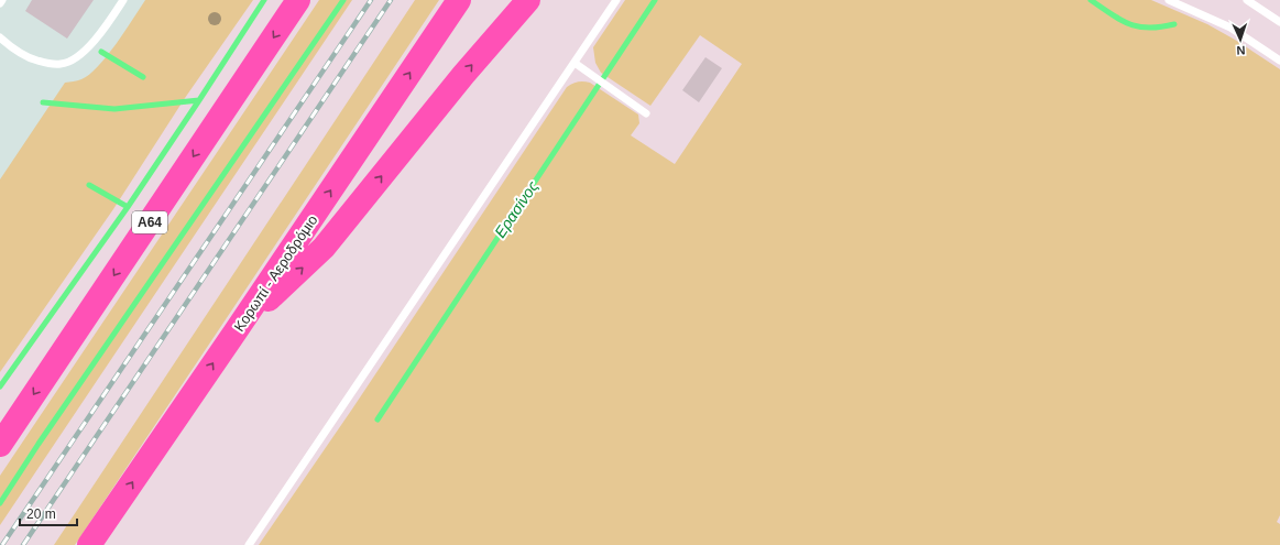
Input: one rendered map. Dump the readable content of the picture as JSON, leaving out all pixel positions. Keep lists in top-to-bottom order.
{
  "streets": {
    "highway": ["Α64", "Κορωπί - Αεροδρόμιο"]
  },
  "water": ["Ερασίνος"],
  "scale_bar": "20 m",
  "north": "bottom"
}
